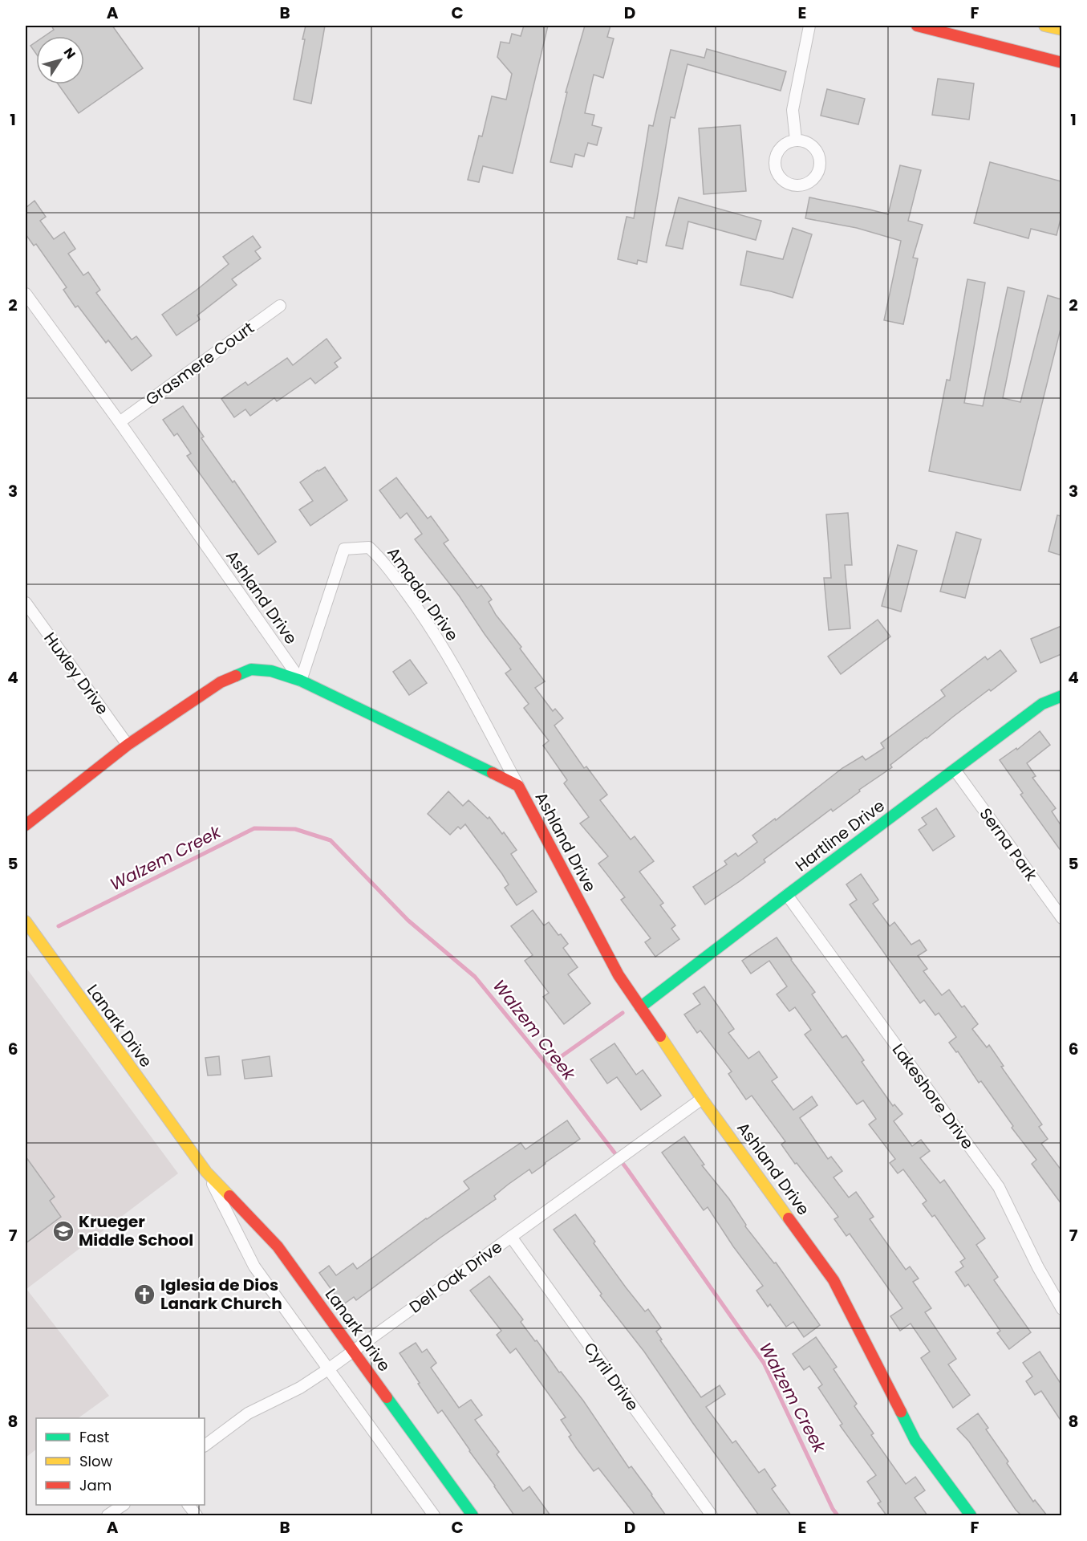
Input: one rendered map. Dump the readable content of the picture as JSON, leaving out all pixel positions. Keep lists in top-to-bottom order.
{
  "streets": {
    "street": [
      "Grasmere Court",
      "Amador Drive",
      "Ashland Drive",
      "Huxley Drive",
      "Hartline Drive",
      "Serna Park",
      "Lanark Drive",
      "Lakeshore Drive",
      "Dell Oak Drive",
      "Cyril Drive"
    ]
  },
  "crossings": [
    ["Grasmere Court", "Ashland Drive"],
    ["Amador Drive", "Ashland Drive"],
    ["Ashland Drive", "Hartline Drive"],
    ["Ashland Drive", "Dell Oak Drive"],
    ["Hartline Drive", "Serna Park"],
    ["Hartline Drive", "Lakeshore Drive"],
    ["Lanark Drive", "Dell Oak Drive"],
    ["Dell Oak Drive", "Cyril Drive"]
  ],
  "water": ["Walzem Creek"],
  "places": {
    "school or university": ["Krueger Middle School"],
    "church": ["Iglesia de Dios Lanark Church"]
  },
  "legend": ["Fast", "Slow", "Jam"],
  "north": "top right",
  "grid": {
    "columns": [
      "A",
      "B",
      "C",
      "D",
      "E",
      "F"
    ],
    "rows": [
      "1",
      "2",
      "3",
      "4",
      "5",
      "6",
      "7",
      "8"
    ]
  }
}
